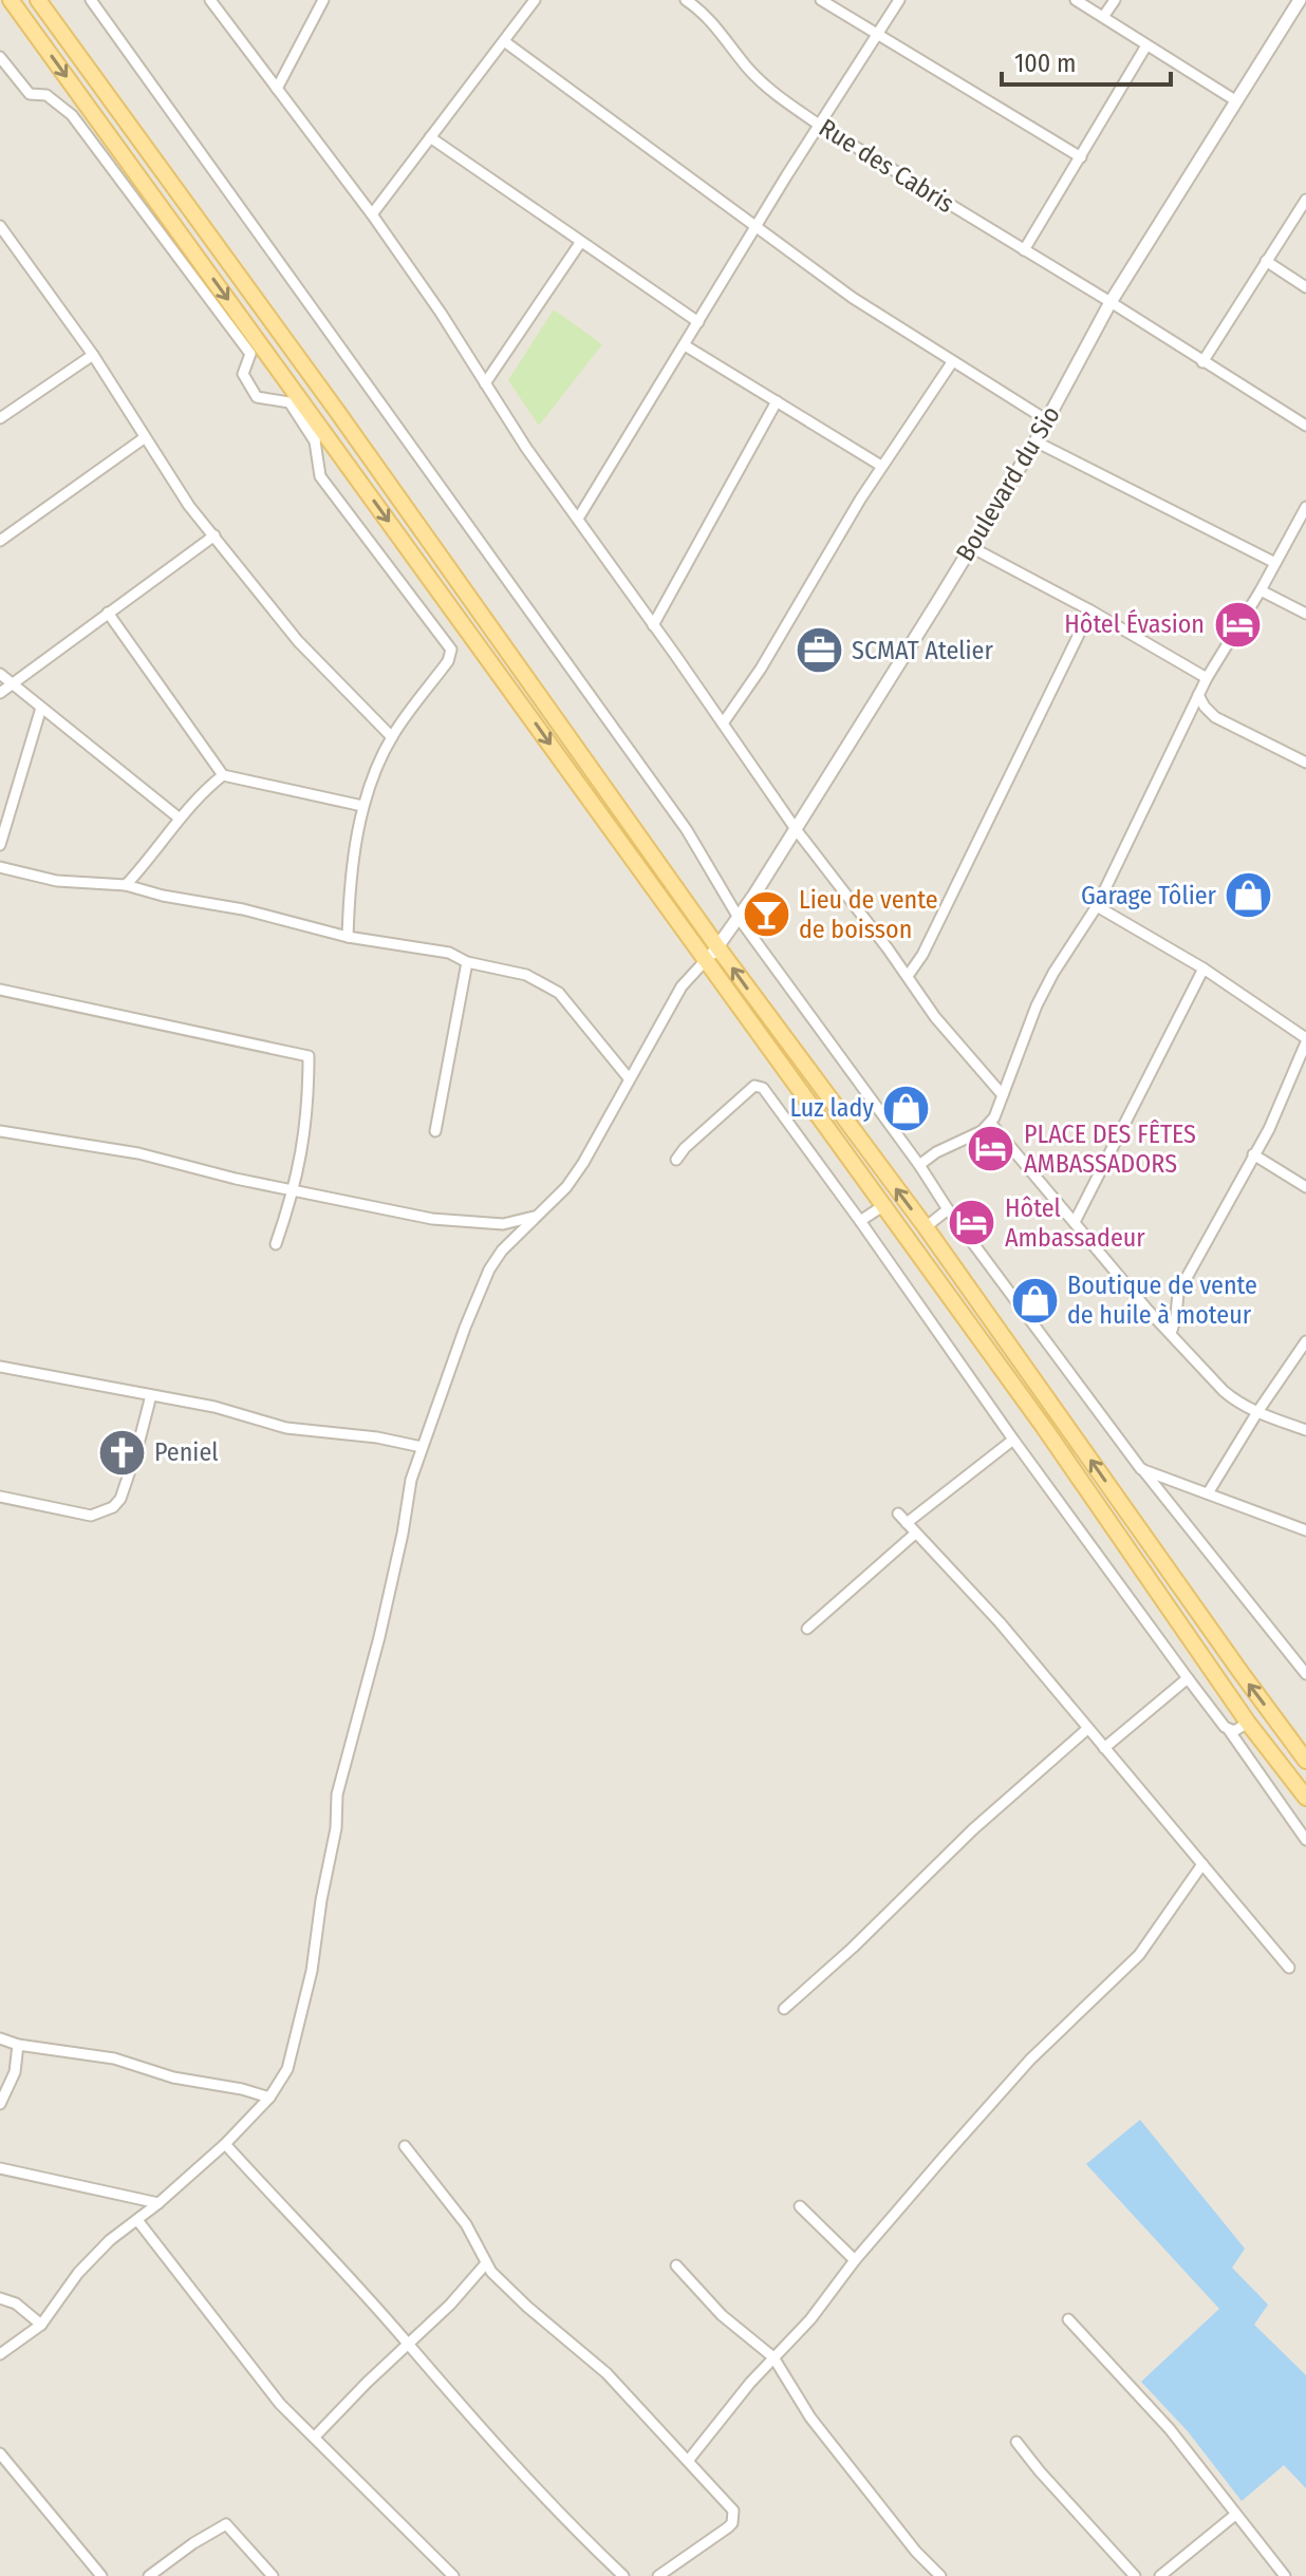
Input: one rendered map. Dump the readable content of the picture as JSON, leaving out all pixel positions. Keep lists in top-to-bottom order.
{
  "streets": {
    "street": ["Rue des Cabris", "Boulevard du Sio"]
  },
  "crossings": [
    ["Rue des Cabris", "Boulevard du Sio"]
  ],
  "places": {
    "hotel": ["Hôtel Évasion", "PLACE DES FÊTES AMBASSADORS", "Hôtel Ambassadeur"],
    "office": ["SCMAT Atelier"],
    "shop": ["Garage Tôlier", "Luz lady", "Boutique de vente de huile à moteur"],
    "bar": ["Lieu de vente de boisson"],
    "church": ["Peniel"]
  },
  "scale_bar": "100 m"
}
